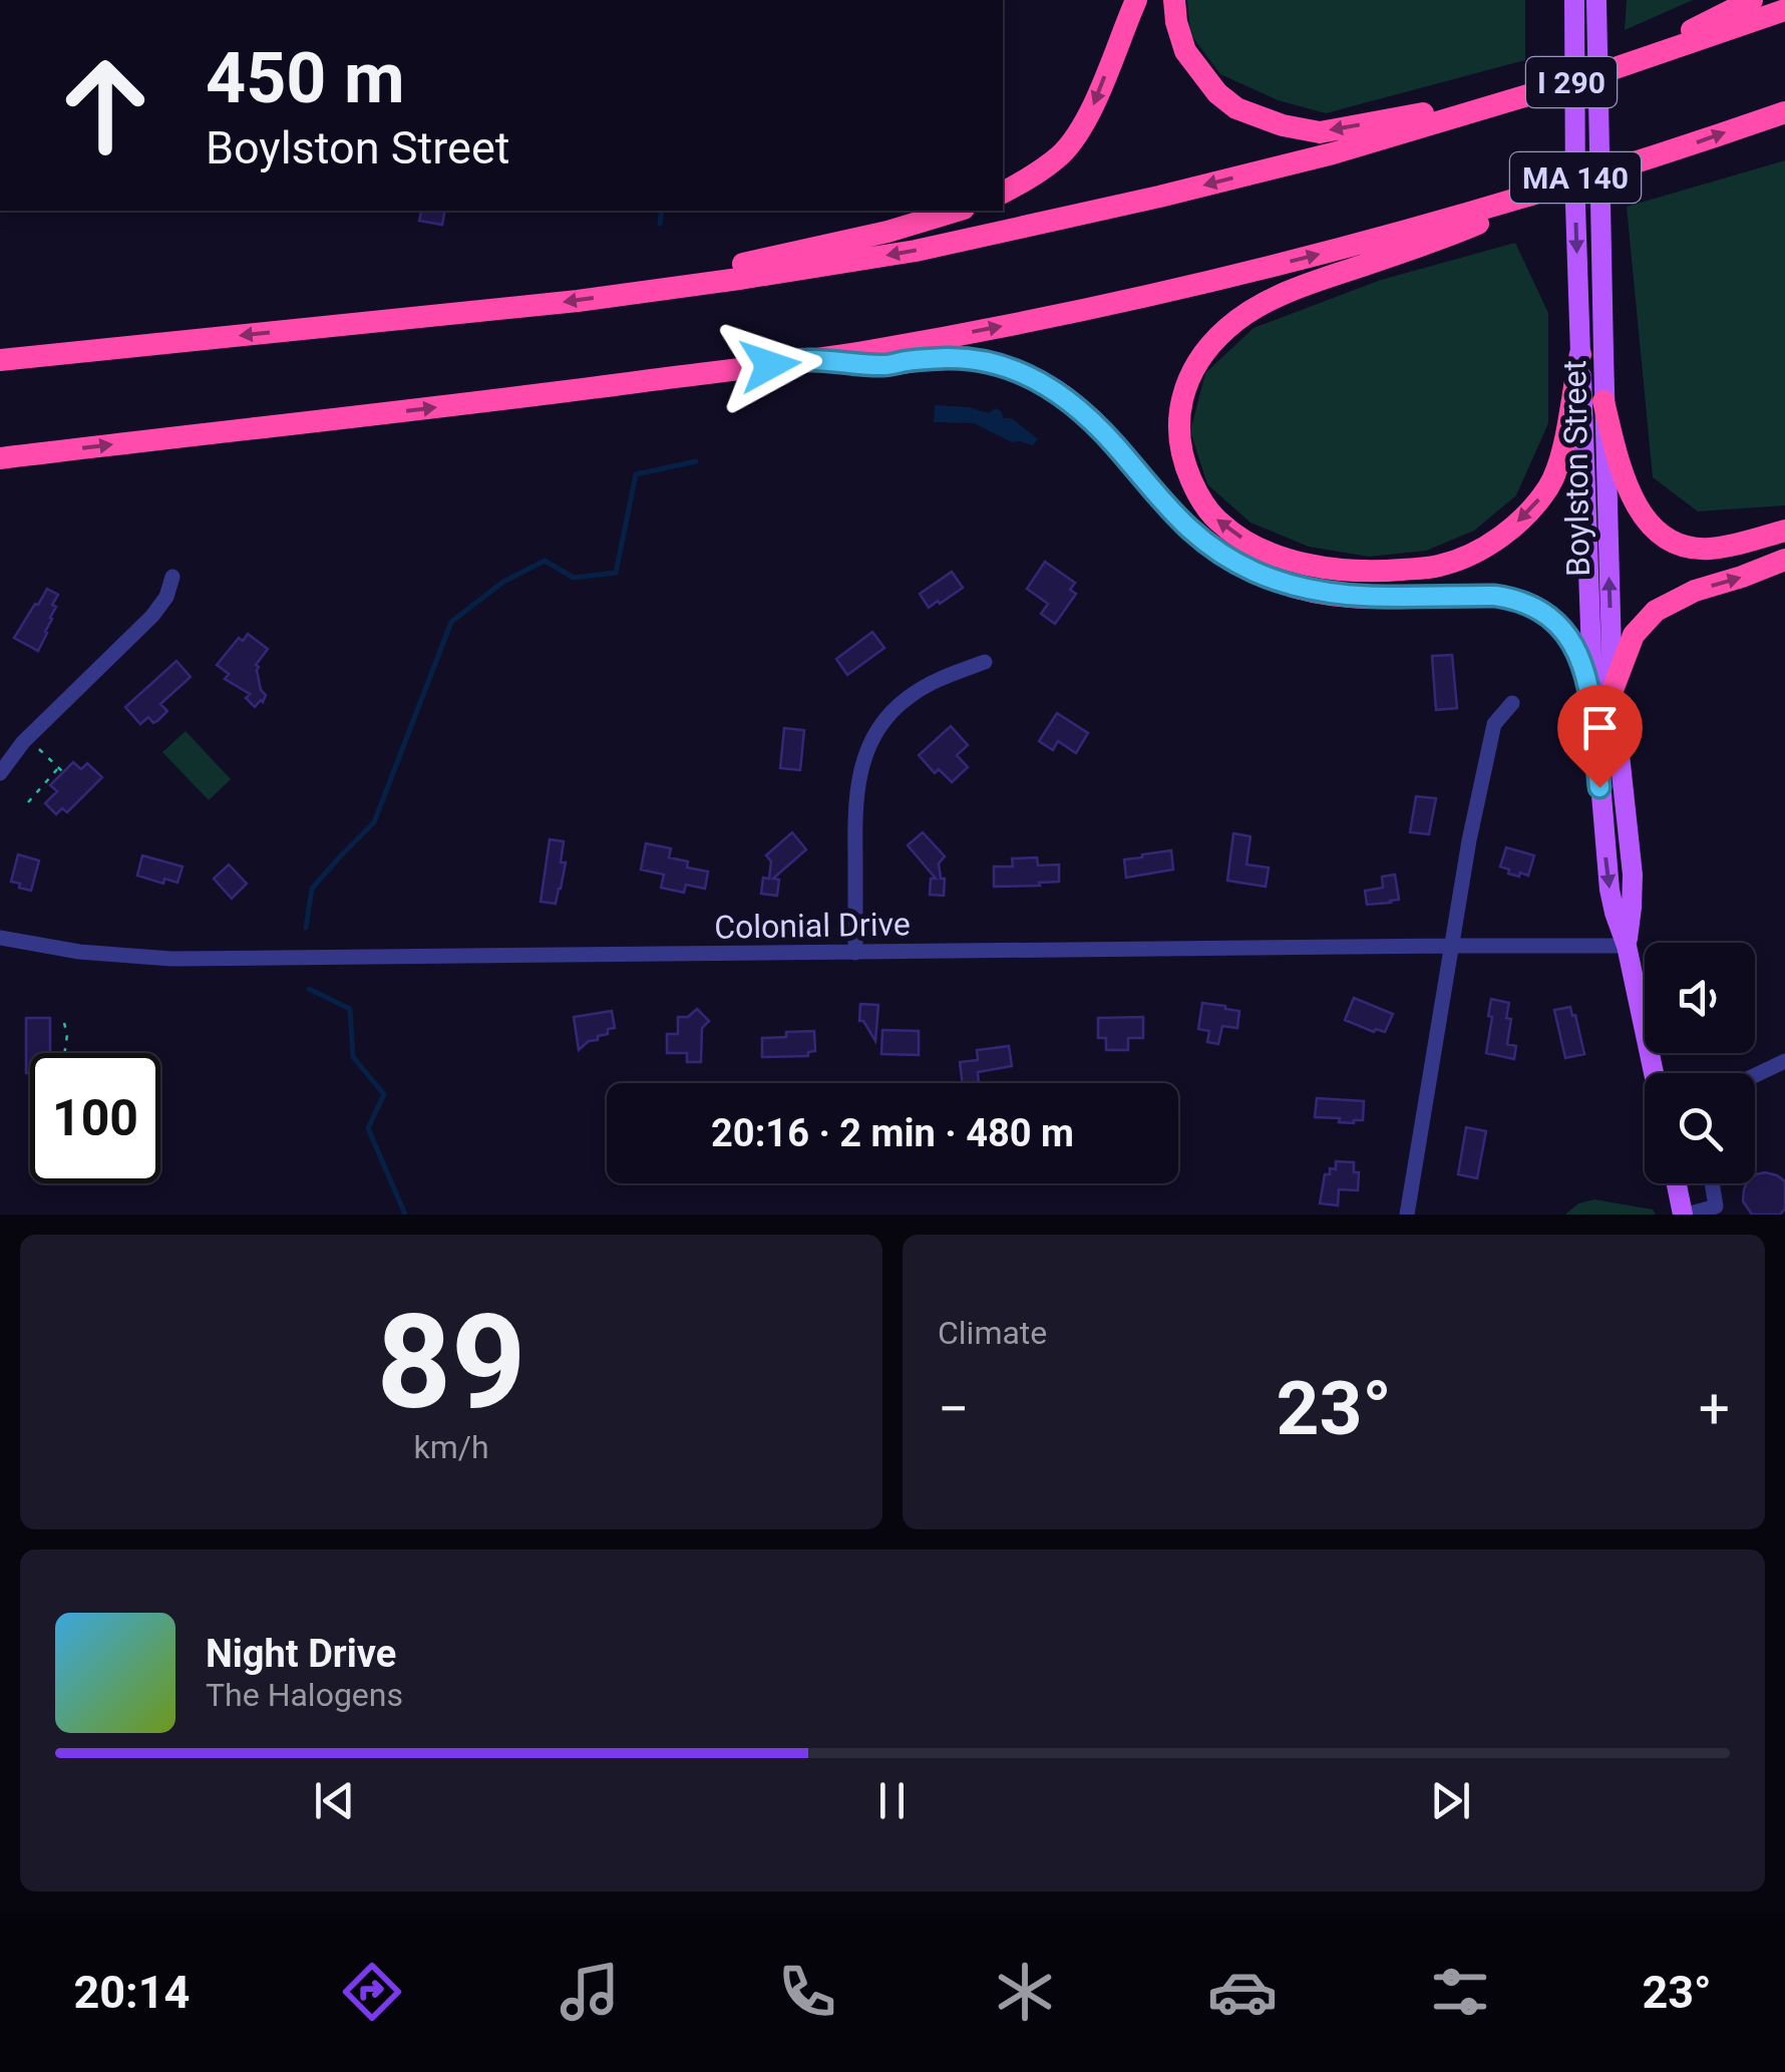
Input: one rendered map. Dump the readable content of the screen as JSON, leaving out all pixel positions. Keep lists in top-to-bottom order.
{
  "streets": {
    "highway": ["I 290"],
    "main road": ["MA 140", "Boylston Street"],
    "street": ["Colonial Drive"]
  },
  "crossings": [
    ["MA 140", "Boylston Street"],
    ["MA 140", "Colonial Drive"],
    ["Boylston Street", "Colonial Drive"]
  ],
  "page": {
    "turn": ["450 m", "Boylston Street"],
    "limit": "100",
    "trip": "20:16 · 2 min · 480 m",
    "tile": [
      ["89", "km/h"],
      "Climate"
    ],
    "heat": ["−", "23°", "+"],
    "song": ["Night Drive", "The Halogens"],
    "tabs": ["20:14", "23°"]
  }
}
